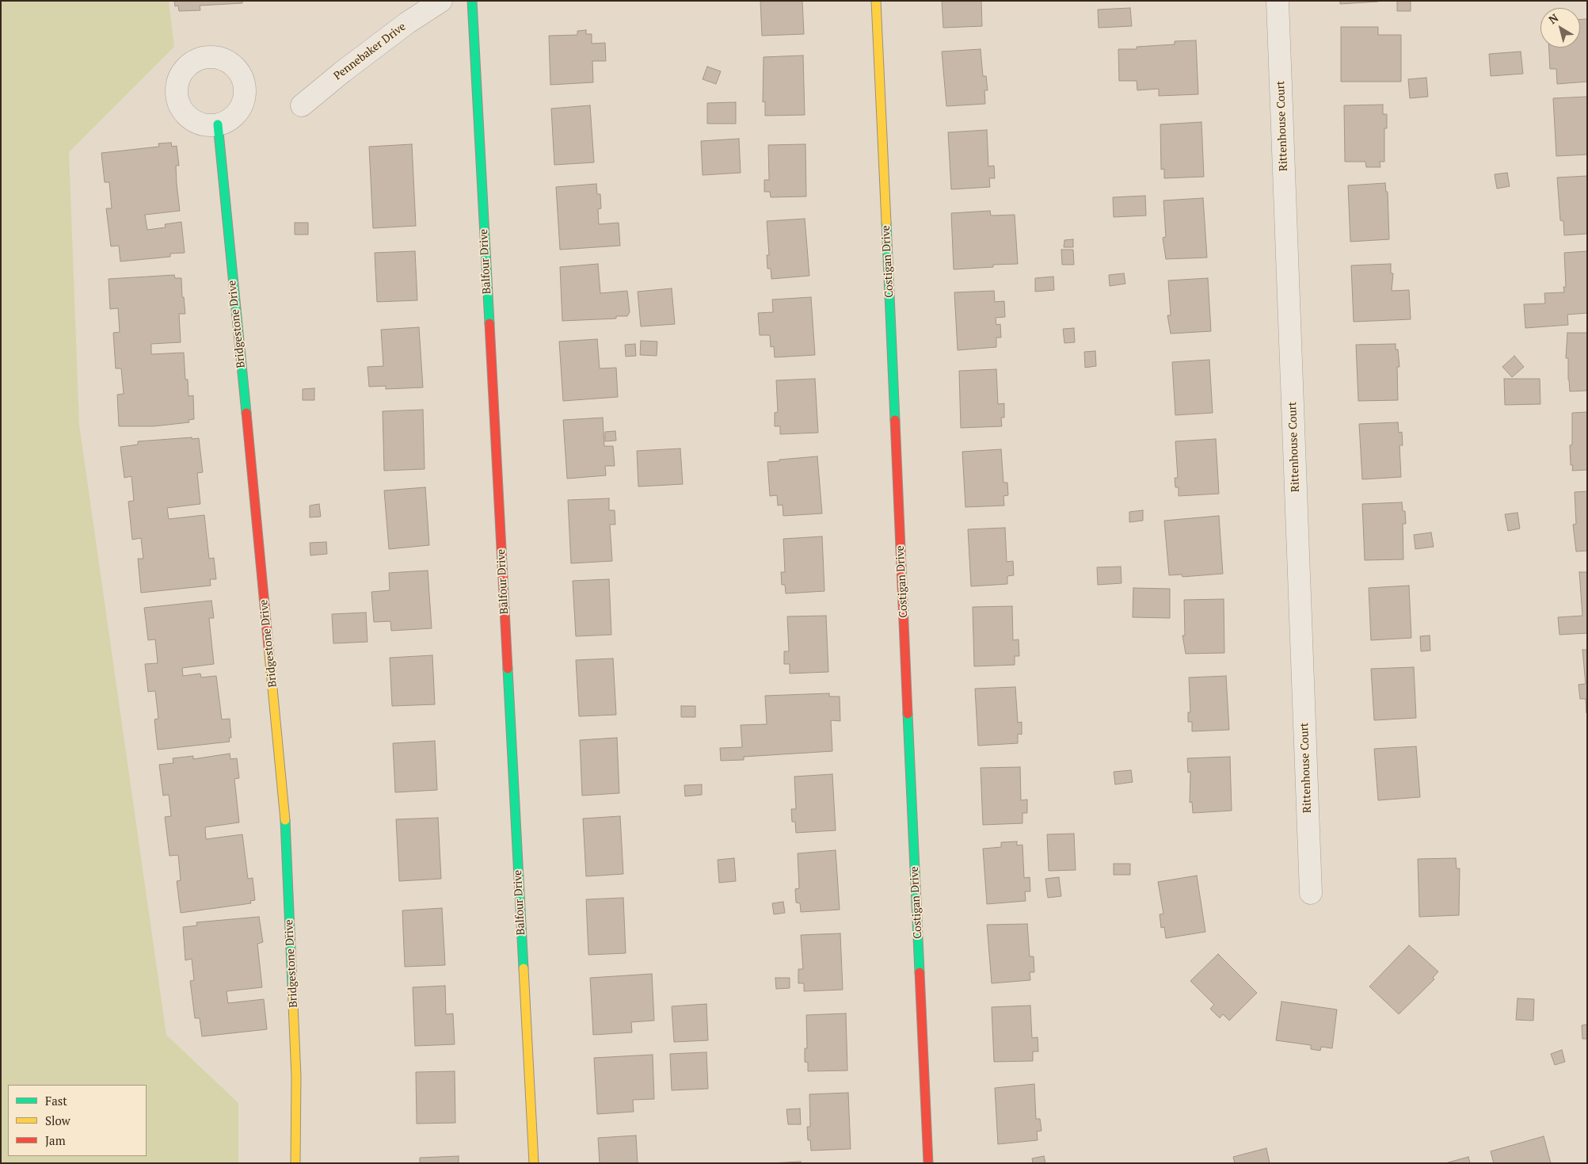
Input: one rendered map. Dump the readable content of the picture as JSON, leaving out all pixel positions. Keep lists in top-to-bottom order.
{
  "streets": {
    "street": [
      "Pennebaker Drive",
      "Rittenhouse Court",
      "Balfour Drive",
      "Costigan Drive",
      "Bridgestone Drive"
    ]
  },
  "legend": ["Fast", "Slow", "Jam"],
  "north": "top left"
}
